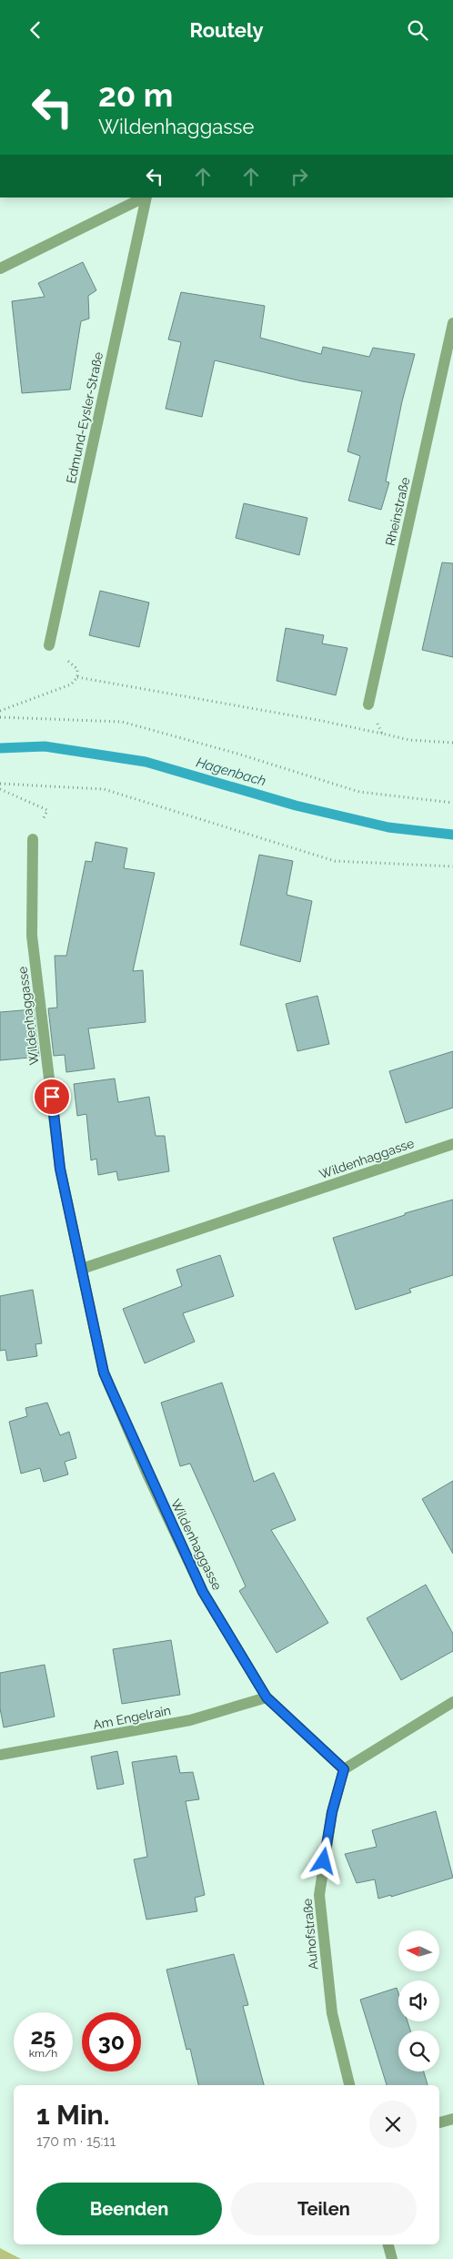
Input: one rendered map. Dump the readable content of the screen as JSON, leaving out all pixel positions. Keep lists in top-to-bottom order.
{
  "streets": {
    "street": [
      "Edmund-Eysler-Straße",
      "Rheinstraße",
      "Wildenhaggasse",
      "Am Engelrain",
      "Auhofstraße"
    ]
  },
  "crossings": [
    ["Wildenhaggasse", "Am Engelrain"],
    ["Wildenhaggasse", "Auhofstraße"]
  ],
  "water": ["Hagenbach"],
  "north": "left",
  "page": {
    "header": "Routely",
    "turn": ["20 m", "Wildenhaggasse"],
    "speed": "25 km/h",
    "limit": "30",
    "heading": ["1 Min.", "170 m · 15:11"],
    "buttons": ["Beenden", "Teilen"]
  }
}
